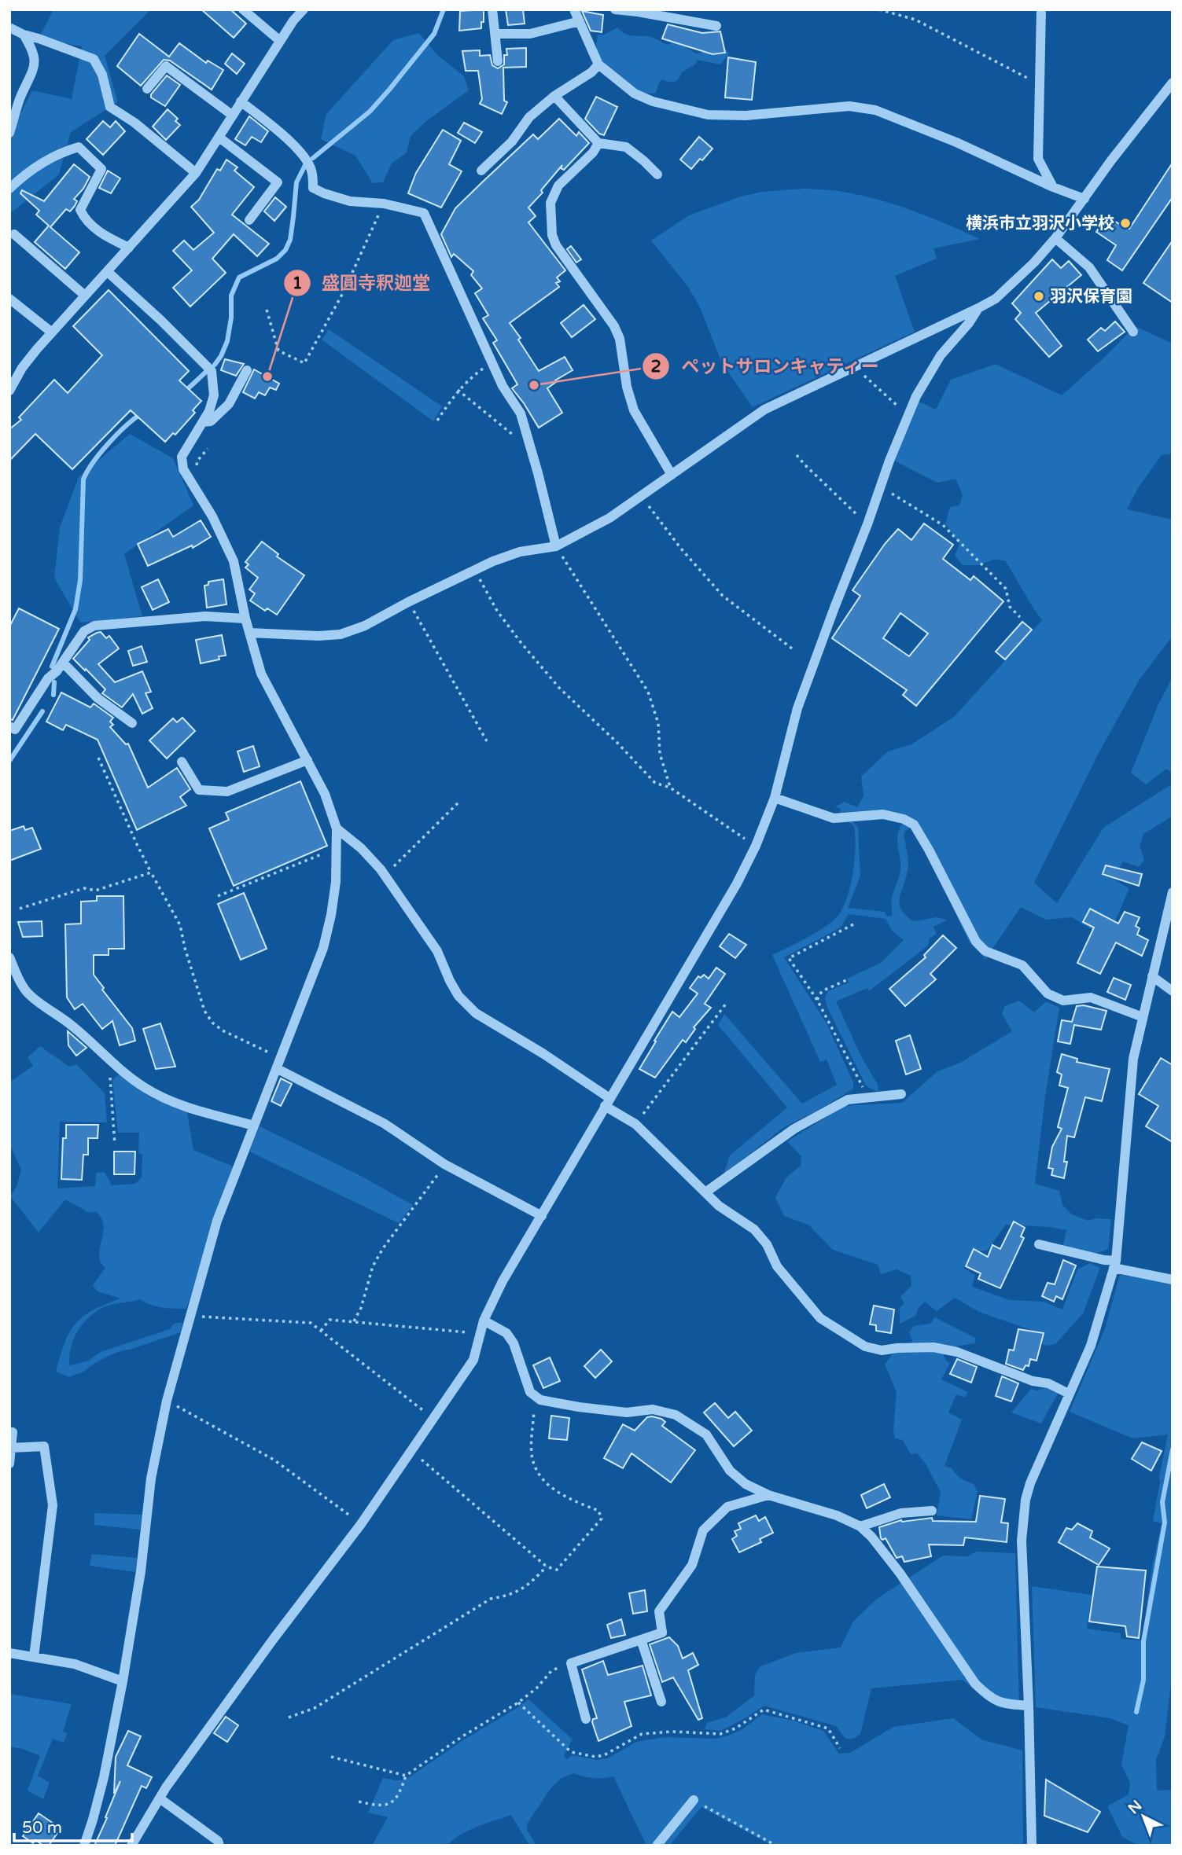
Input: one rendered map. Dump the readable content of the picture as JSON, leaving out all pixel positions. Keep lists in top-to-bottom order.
{
  "places": [
    "横浜市立羽沢小学校",
    "羽沢保育園",
    "盛圓寺釈迦堂",
    "ペットサロンキャティー"
  ],
  "scale_bar": "50 m",
  "north": "top left"
}
